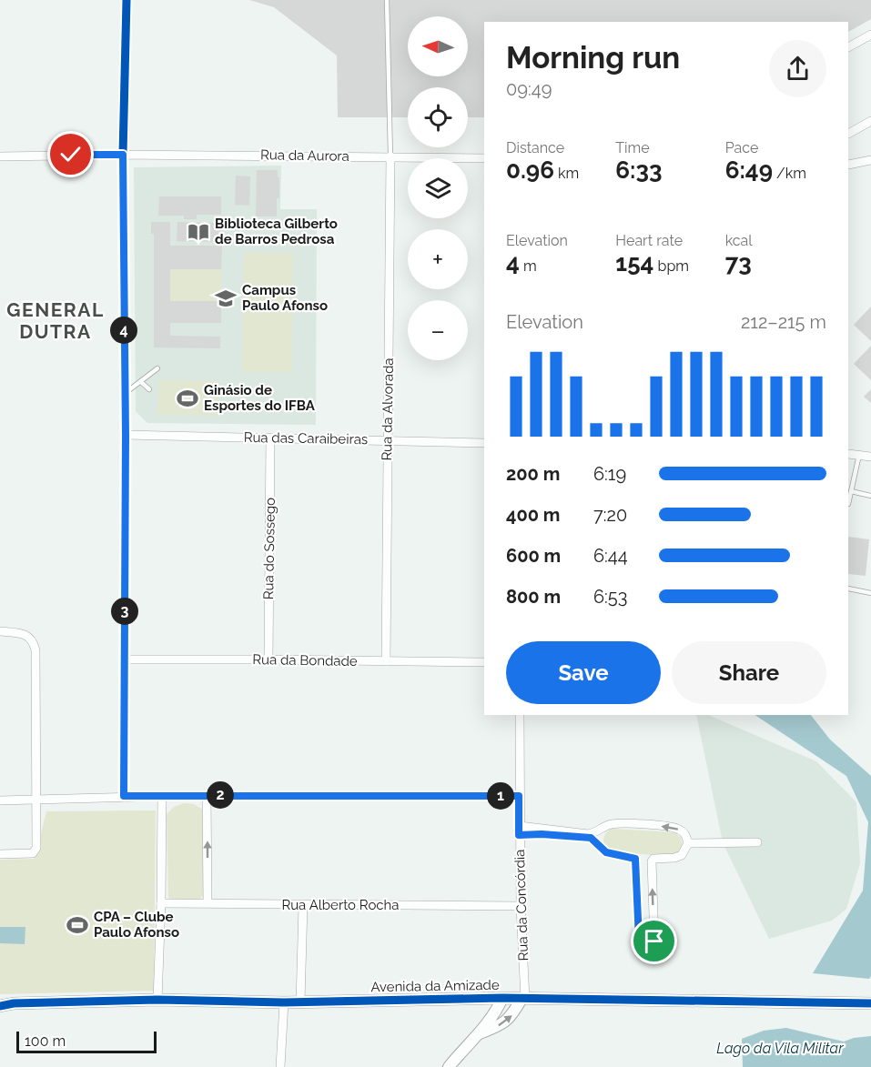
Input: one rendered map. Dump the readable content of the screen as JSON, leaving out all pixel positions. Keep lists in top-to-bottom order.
{
  "streets": {
    "street": [
      "Rua da Aurora",
      "Rua da Alvorada",
      "Rua das Caraibeiras",
      "Rua do Sossego",
      "Rua da Bondade",
      "Rua Alberto Rocha",
      "Rua da Concórdia",
      "Avenida da Amizade"
    ]
  },
  "crossings": [
    ["Rua da Aurora", "Rua da Alvorada"],
    ["Rua da Alvorada", "Rua das Caraibeiras"],
    ["Rua da Alvorada", "Rua da Bondade"],
    ["Rua das Caraibeiras", "Rua do Sossego"],
    ["Rua do Sossego", "Rua da Bondade"],
    ["Rua Alberto Rocha", "Rua da Concórdia"],
    ["Rua da Concórdia", "Avenida da Amizade"]
  ],
  "districts": ["GENERAL DUTRA"],
  "water": ["Lago da Vila Militar"],
  "places": {
    "library": ["Biblioteca Gilberto de Barros Pedrosa"],
    "school or university": ["Campus Paulo Afonso"],
    "sports": ["Ginásio de Esportes do IFBA", "CPA – Clube Paulo Afonso"]
  },
  "scale_bar": "100 m",
  "north": "left",
  "page": {
    "map_buttons": ["+", "−"],
    "heading": ["Morning run", "09:49"],
    "stats": [
      ["Distance", "0.96 km"],
      ["Time", "6:33"],
      ["Pace", "6:49 /km"],
      ["Elevation", "4 m"],
      ["Heart rate", "154 bpm"],
      ["kcal", "73"]
    ],
    "chart": ["Elevation", "212–215 m"],
    "pins": [
      "4",
      "3",
      "2",
      "1"
    ],
    "list": [
      {
        "name": "200 m",
        "note": "6:19"
      },
      {
        "name": "400 m",
        "note": "7:20"
      },
      {
        "name": "600 m",
        "note": "6:44"
      },
      {
        "name": "800 m",
        "note": "6:53"
      }
    ],
    "buttons": ["Save", "Share"],
    "scale": "100 m"
  }
}
